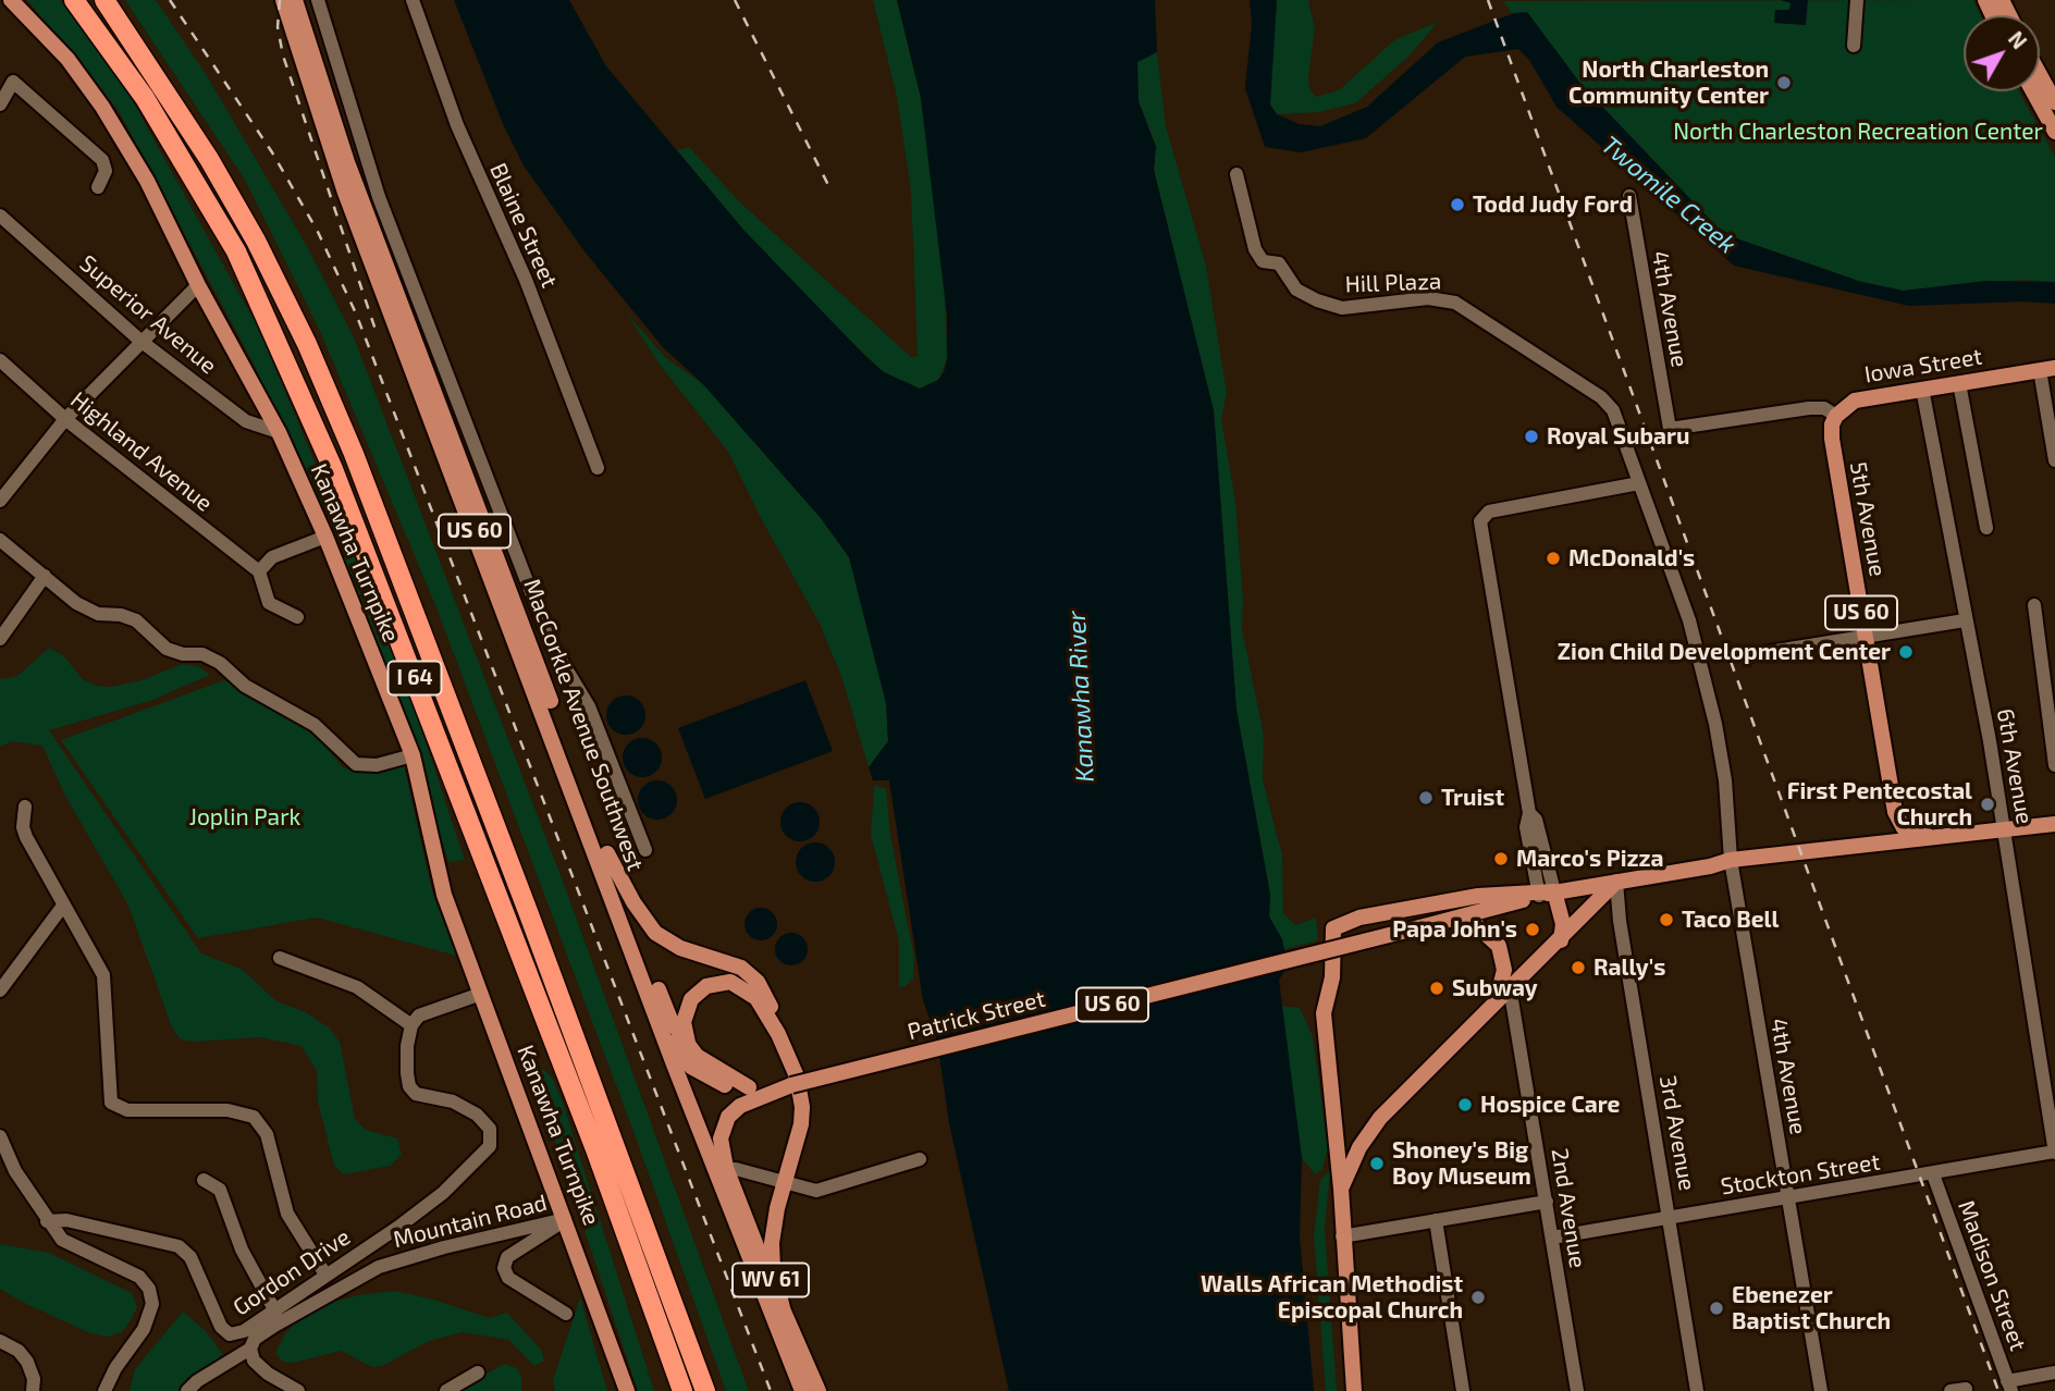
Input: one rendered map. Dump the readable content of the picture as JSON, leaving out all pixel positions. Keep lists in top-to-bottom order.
{
  "streets": {
    "highway": ["I 64"],
    "main road": [
      "Iowa Street",
      "5th Avenue",
      "US 60",
      "Kanawha Turnpike",
      "MacCorkle Avenue Southwest",
      "Patrick Street",
      "WV 61"
    ],
    "street": [
      "Blaine Street",
      "Hill Plaza",
      "4th Avenue",
      "Superior Avenue",
      "Highland Avenue",
      "6th Avenue",
      "3rd Avenue",
      "Stockton Street",
      "2nd Avenue",
      "Mountain Road",
      "Gordon Drive",
      "Madison Street"
    ]
  },
  "crossings": [
    ["Hill Plaza", "4th Avenue"],
    ["4th Avenue", "Iowa Street"],
    ["4th Avenue", "5th Avenue"],
    ["4th Avenue", "Stockton Street"],
    ["Superior Avenue", "Kanawha Turnpike"],
    ["Iowa Street", "5th Avenue"],
    ["Iowa Street", "6th Avenue"],
    ["Kanawha Turnpike", "Mountain Road"],
    ["MacCorkle Avenue Southwest", "Patrick Street"],
    ["6th Avenue", "Stockton Street"],
    ["3rd Avenue", "Stockton Street"],
    ["Stockton Street", "2nd Avenue"],
    ["Stockton Street", "Madison Street"]
  ],
  "water": ["Twomile Creek", "Kanawha River"],
  "parks": ["North Charleston Recreation Center", "Joplin Park"],
  "places": [
    "North Charleston Community Center",
    "Todd Judy Ford",
    "Royal Subaru",
    "McDonald's",
    "Zion Child Development Center",
    "Truist",
    "First Pentecostal Church",
    "Marco's Pizza",
    "Taco Bell",
    "Papa John's",
    "Rally's",
    "Subway",
    "Hospice Care",
    "Shoney's Big Boy Museum",
    "Walls African Methodist Episcopal Church",
    "Ebenezer Baptist Church"
  ],
  "north": "top right"
}
